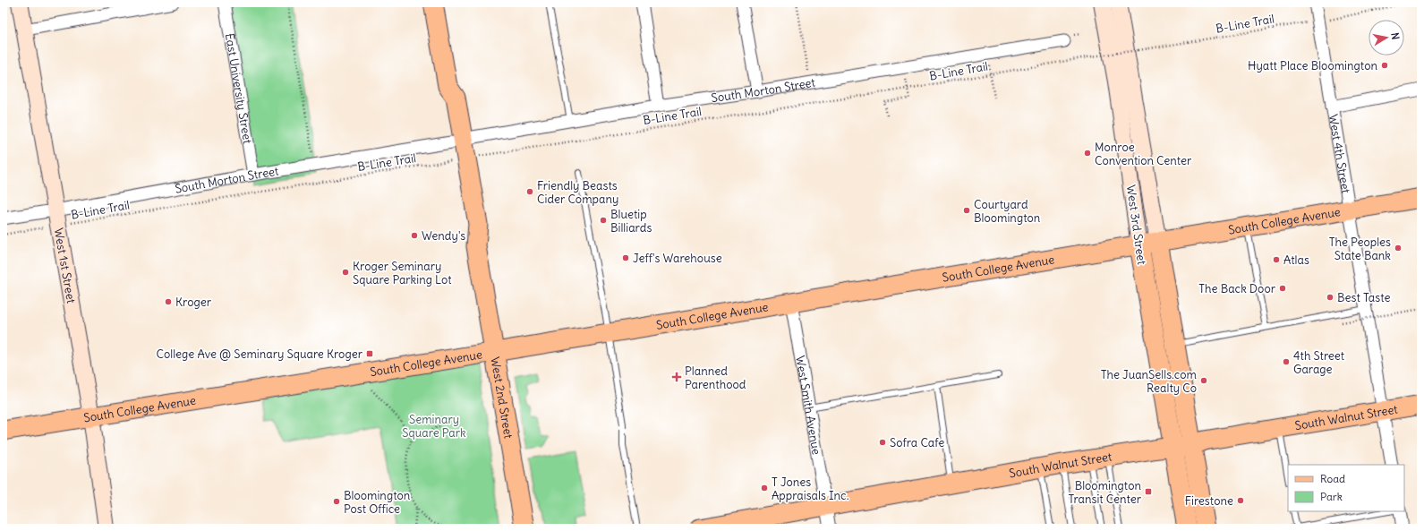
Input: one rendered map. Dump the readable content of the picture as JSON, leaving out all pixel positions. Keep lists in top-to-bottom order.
{
  "streets": {
    "main road": [
      "South College Avenue",
      "West 3rd Street",
      "West 2nd Street",
      "South Walnut Street"
    ],
    "street": [
      "East University Street",
      "South Morton Street",
      "West 4th Street",
      "West 1st Street",
      "West Smith Avenue"
    ],
    "path": ["B-Line Trail"]
  },
  "crossings": [
    ["B-Line Trail", "South Morton Street"],
    ["B-Line Trail", "West 4th Street"],
    ["B-Line Trail", "West 1st Street"],
    ["B-Line Trail", "West 2nd Street"],
    ["East University Street", "South Morton Street"],
    ["South Morton Street", "West 1st Street"],
    ["South Morton Street", "West 2nd Street"],
    ["West 4th Street", "South College Avenue"],
    ["West 4th Street", "South Walnut Street"],
    ["South College Avenue", "West 3rd Street"],
    ["South College Avenue", "West 1st Street"],
    ["South College Avenue", "West 2nd Street"],
    ["South College Avenue", "West Smith Avenue"],
    ["West 3rd Street", "South Walnut Street"],
    ["West Smith Avenue", "South Walnut Street"]
  ],
  "parks": ["Seminary Square Park"],
  "places": {
    "other": [
      "Hyatt Place Bloomington",
      "Monroe Convention Center",
      "Friendly Beasts Cider Company",
      "Courtyard Bloomington",
      "Bluetip Billiards",
      "Wendy's",
      "The Peoples State Bank",
      "Jeff's Warehouse",
      "Atlas",
      "Kroger Seminary Square Parking Lot",
      "The Back Door",
      "Best Taste",
      "Kroger",
      "4th Street Garage",
      "The JuanSells.com Realty Co",
      "Sofra Cafe",
      "T Jones Appraisals Inc.",
      "Firestone",
      "Bloomington Post Office"
    ],
    "transit": ["College Ave @ Seminary Square Kroger", "Bloomington Transit Center"],
    "health": ["Planned Parenthood"]
  },
  "legend": ["Road", "Park"],
  "north": "right"
}
